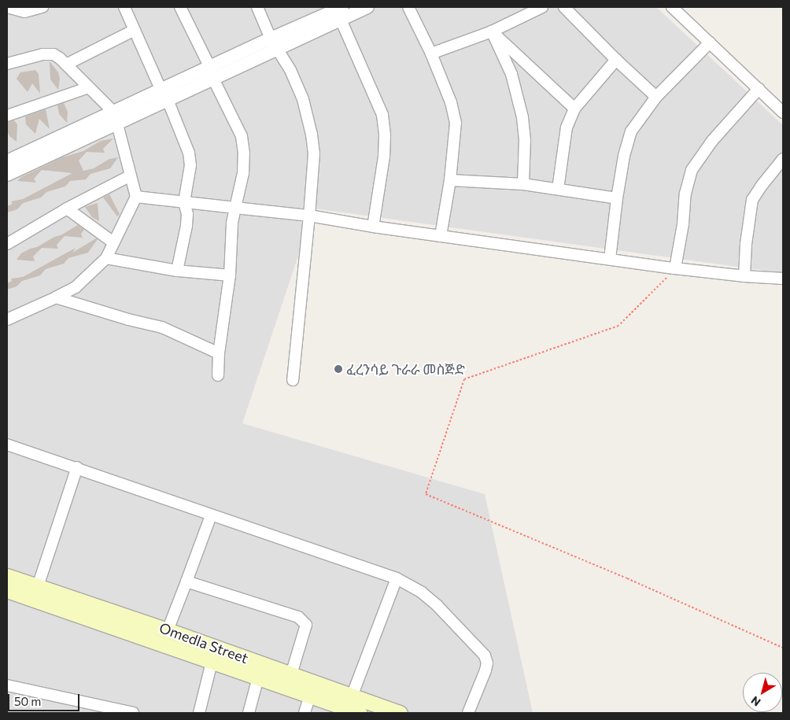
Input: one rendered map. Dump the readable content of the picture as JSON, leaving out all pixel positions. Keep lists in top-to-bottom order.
{
  "streets": {
    "main road": ["Omedla Street"]
  },
  "places": ["ፈረንሳይ ጉራራ መስጅድ"],
  "scale_bar": "50 m",
  "north": "bottom left"
}
